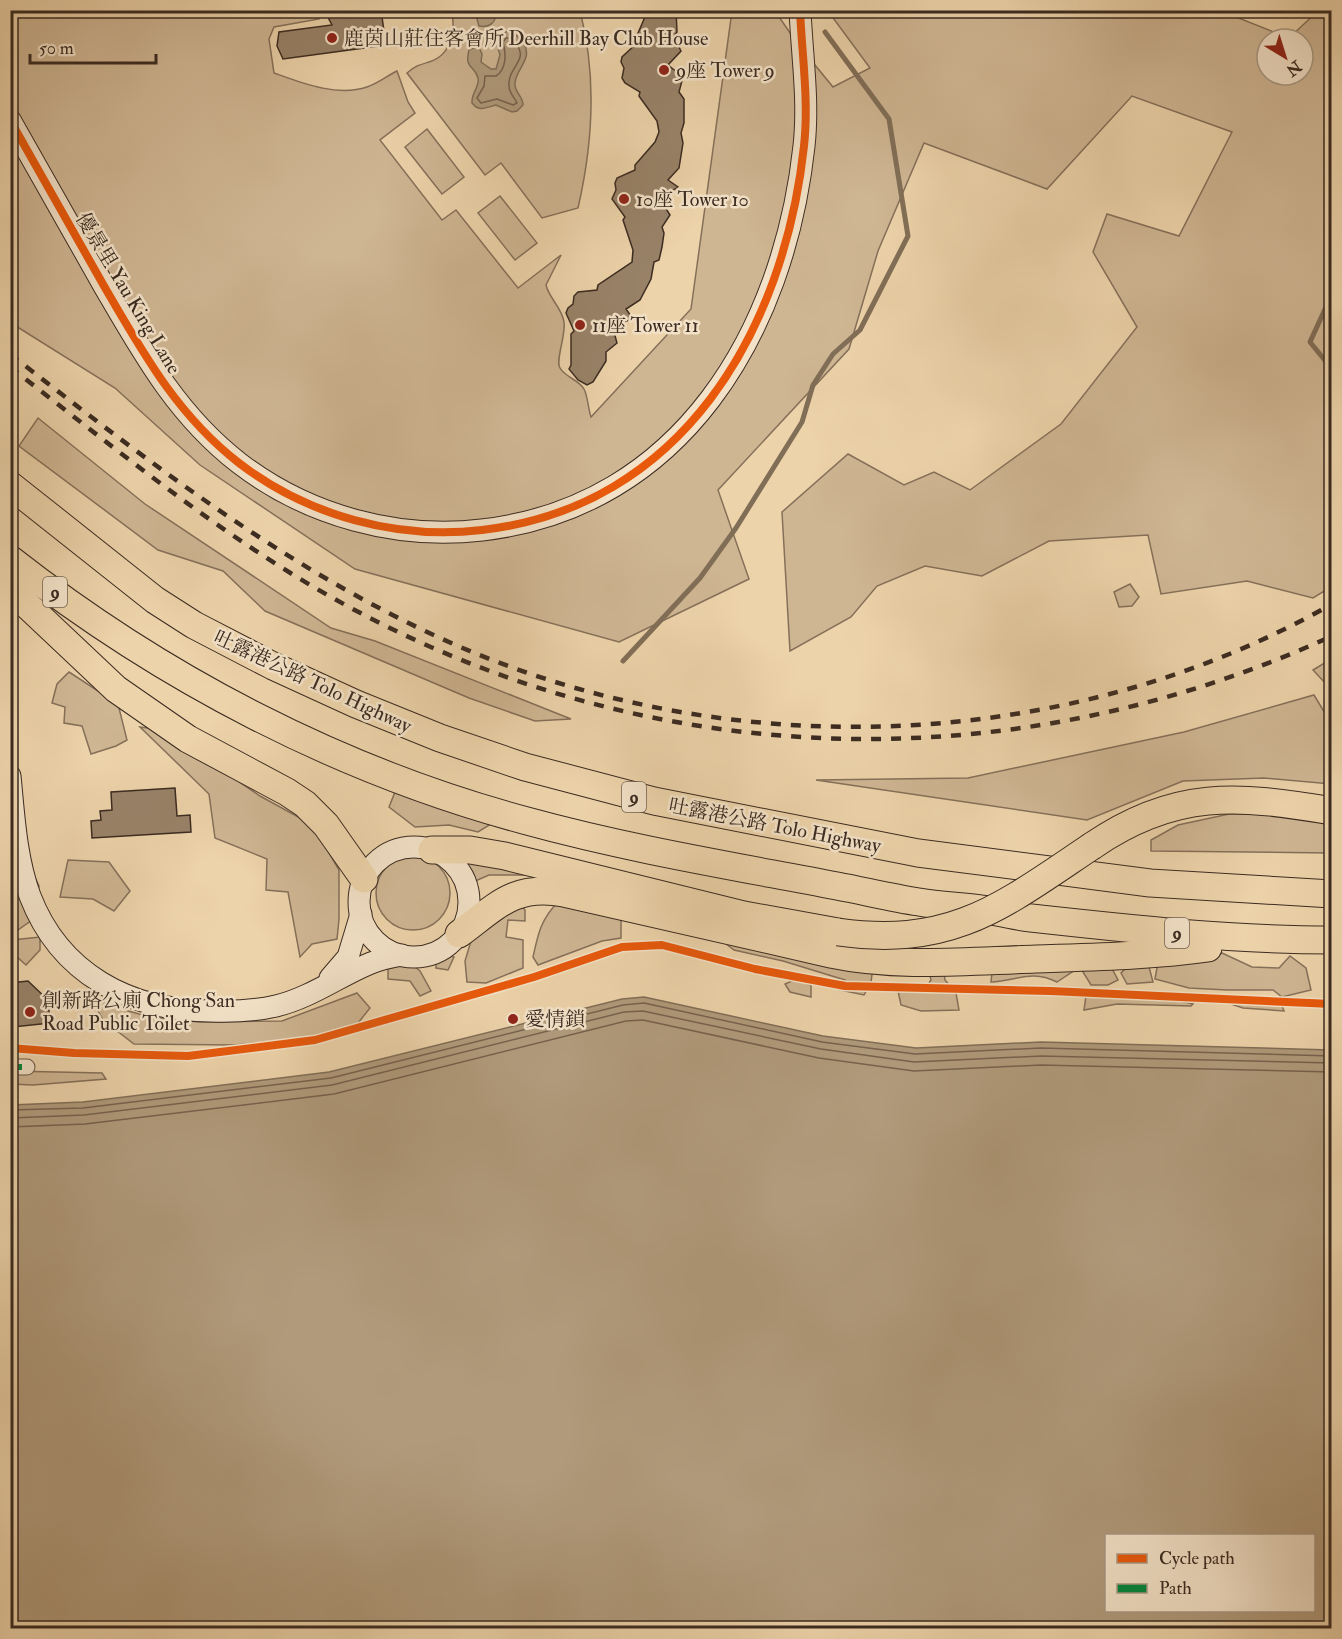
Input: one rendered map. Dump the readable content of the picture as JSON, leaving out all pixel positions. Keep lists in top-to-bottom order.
{
  "streets": {
    "highway": ["9", "吐露港公路 Tolo Highway"],
    "street": ["優景里 Yau King Lane"]
  },
  "places": [
    "鹿茵山莊住客會所 Deerhill Bay Club House",
    "9座 Tower 9",
    "10座 Tower 10",
    "11座 Tower 11",
    "創新路公廁 Chong San Road Public Toilet",
    "愛情鎖"
  ],
  "legend": ["Cycle path", "Path"],
  "scale_bar": "50 m",
  "north": "bottom right"
}
